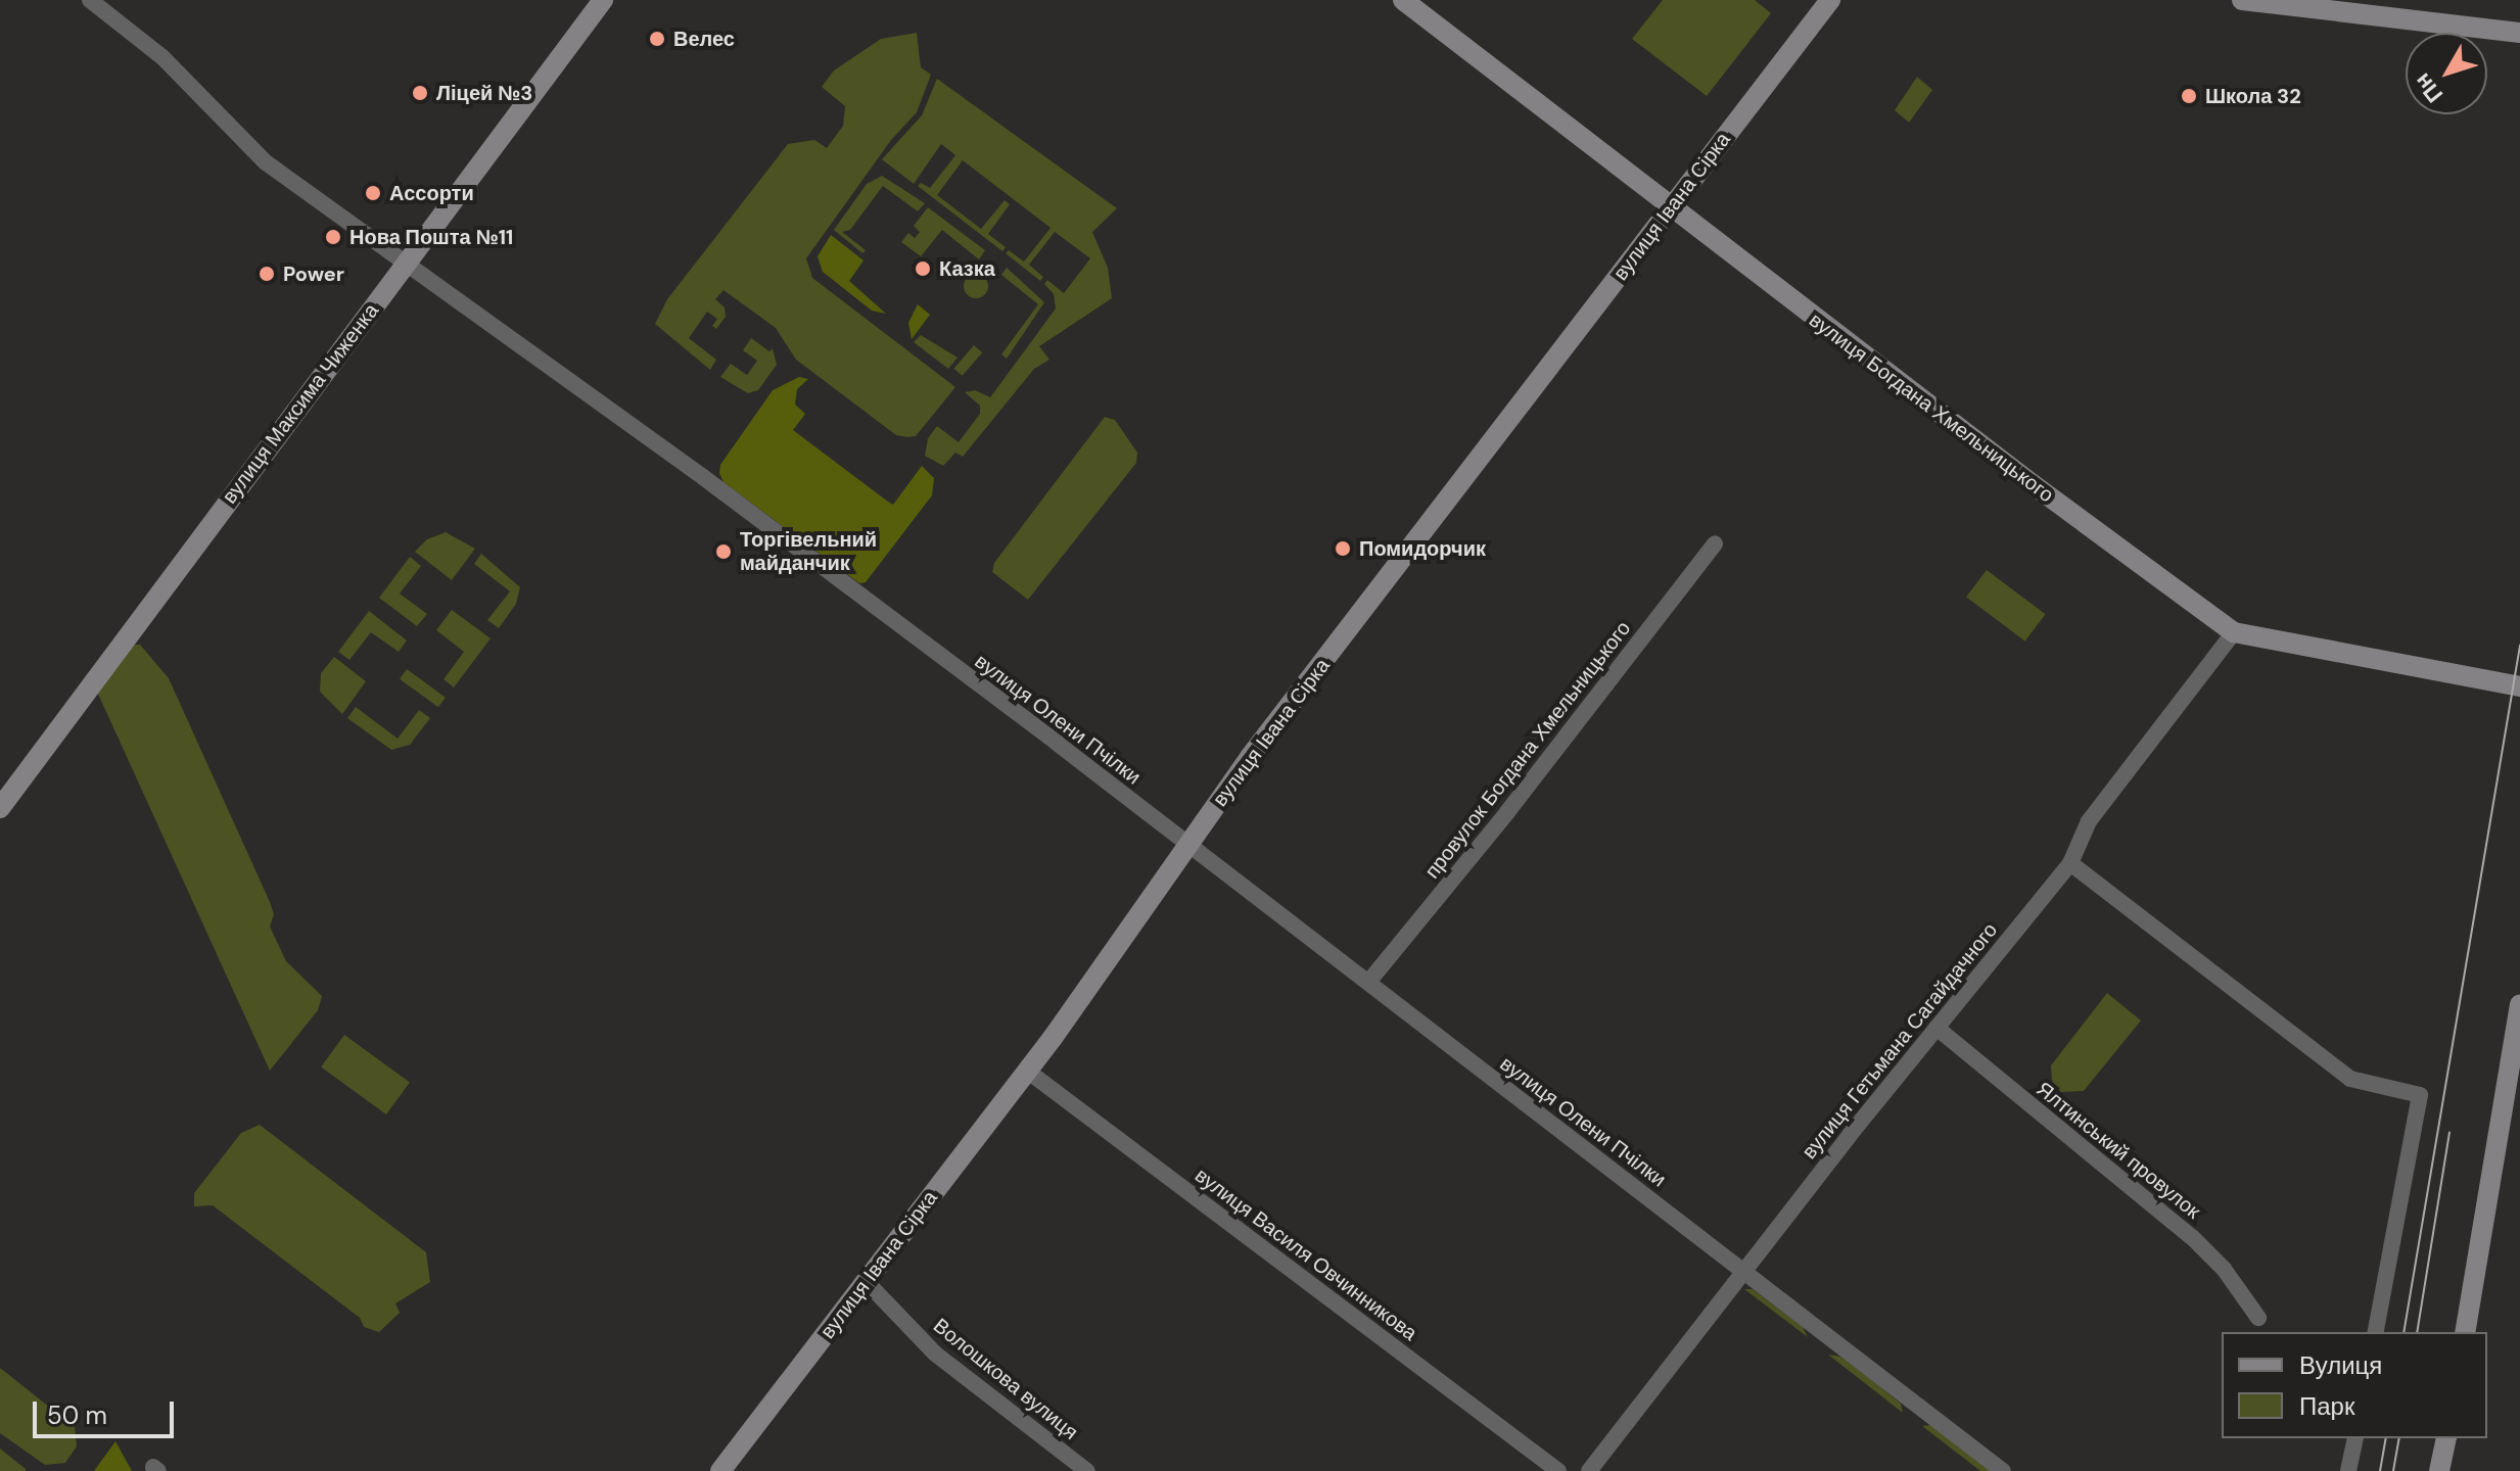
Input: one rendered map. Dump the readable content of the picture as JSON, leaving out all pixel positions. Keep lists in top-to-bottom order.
{
  "streets": {
    "street": [
      "вулиця Івана Сірка",
      "вулиця Максима Чиженка",
      "вулиця Богдана Хмельницького",
      "вулиця Олени Пчілки",
      "провулок Богдана Хмельницького",
      "вулиця Гетьмана Сагайдачного",
      "Ялтинський провулок",
      "вулиця Василя Овчинникова",
      "Волошкова вулиця"
    ]
  },
  "crossings": [
    ["вулиця Івана Сірка", "вулиця Богдана Хмельницького"],
    ["вулиця Івана Сірка", "вулиця Олени Пчілки"],
    ["вулиця Івана Сірка", "вулиця Василя Овчинникова"],
    ["вулиця Івана Сірка", "Волошкова вулиця"],
    ["вулиця Максима Чиженка", "вулиця Олени Пчілки"],
    ["вулиця Богдана Хмельницького", "вулиця Гетьмана Сагайдачного"],
    ["вулиця Олени Пчілки", "провулок Богдана Хмельницького"],
    ["вулиця Олени Пчілки", "вулиця Гетьмана Сагайдачного"],
    ["вулиця Гетьмана Сагайдачного", "Ялтинський провулок"]
  ],
  "places": [
    "Велес",
    "Ліцей №3",
    "Школа 32",
    "Ассорти",
    "Нова Пошта №11",
    "Казка",
    "Power",
    "Помидорчик",
    "Торгівельний майданчик"
  ],
  "legend": ["Вулиця", "Парк"],
  "scale_bar": "50 m",
  "north": "bottom left"
}
